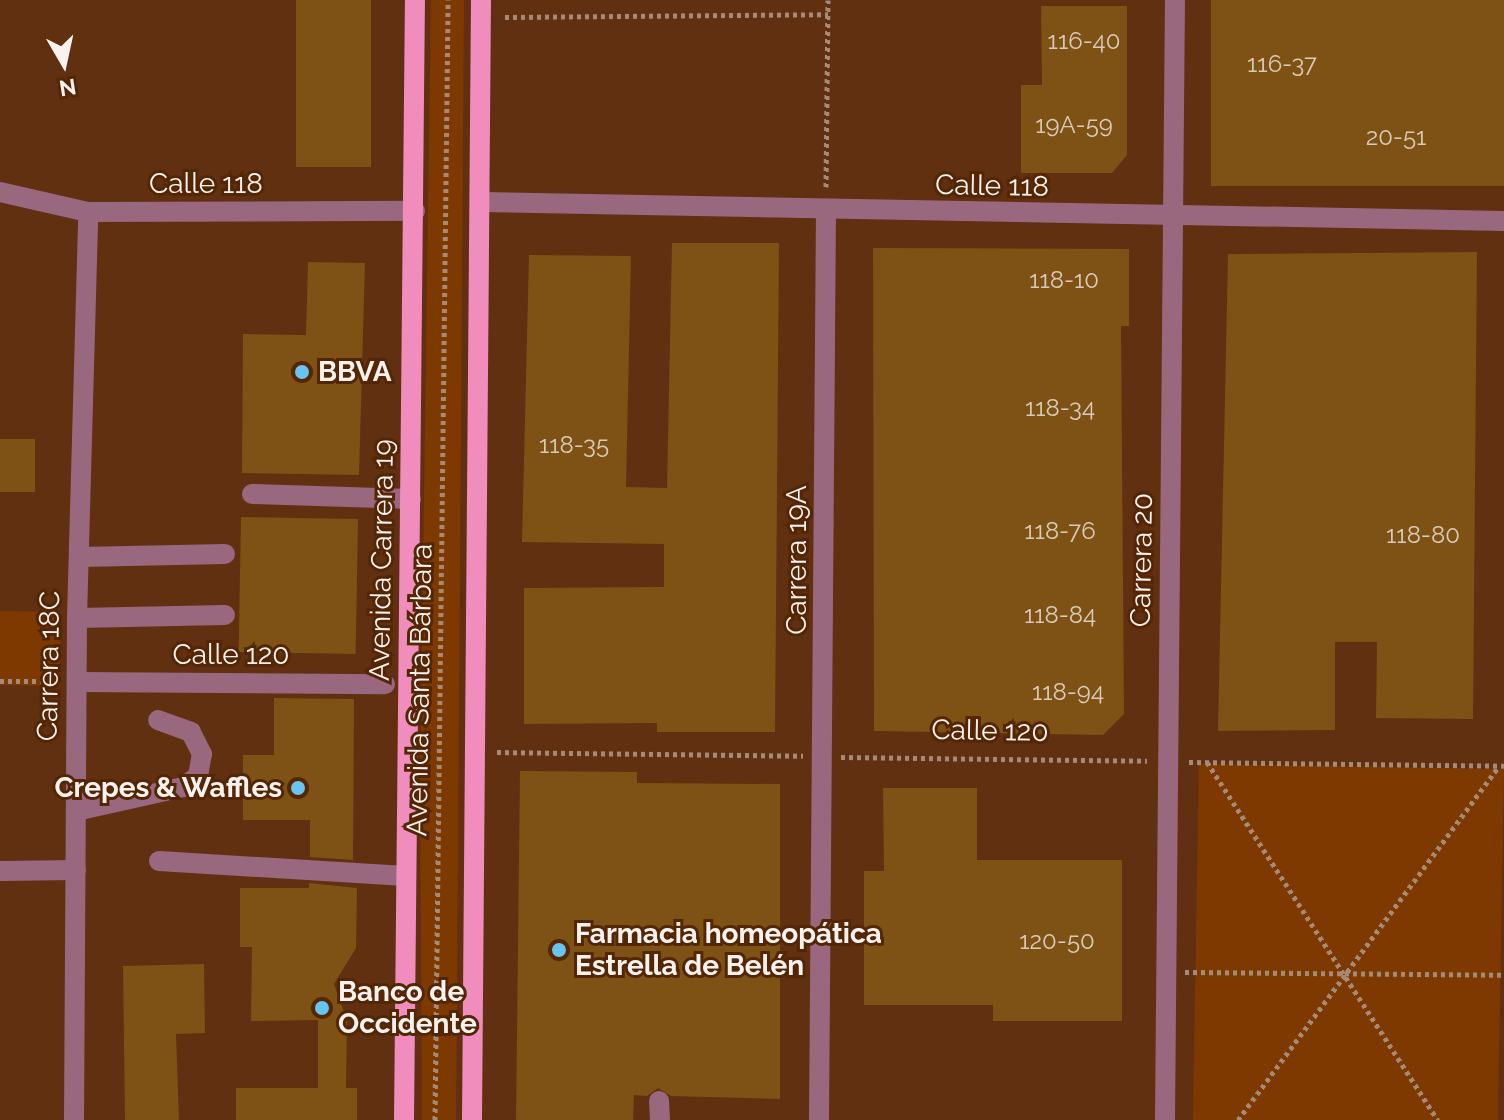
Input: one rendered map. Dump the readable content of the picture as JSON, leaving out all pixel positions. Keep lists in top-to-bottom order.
{
  "streets": {
    "main road": ["Avenida Carrera 19"],
    "street": [
      "Calle 118",
      "Carrera 19A",
      "Carrera 20",
      "Calle 120",
      "Carrera 18C"
    ],
    "path": ["Avenida Santa Bárbara"]
  },
  "crossings": [
    ["Calle 118", "Avenida Carrera 19"],
    ["Calle 118", "Carrera 19A"],
    ["Calle 118", "Carrera 20"],
    ["Calle 118", "Carrera 18C"],
    ["Carrera 19A", "Calle 120"],
    ["Carrera 20", "Calle 120"],
    ["Calle 120", "Carrera 18C"]
  ],
  "places": [
    "BBVA",
    "Crepes & Waffles",
    "Farmacia homeopática Estrella de Belén",
    "Banco de Occidente"
  ],
  "house_numbers": [
    "116-40",
    "116-37",
    "19A-59",
    "20-51",
    "118-10",
    "118-34",
    "118-35",
    "118-76",
    "118-80",
    "118-84",
    "118-94",
    "120-50"
  ],
  "north": "bottom"
}
